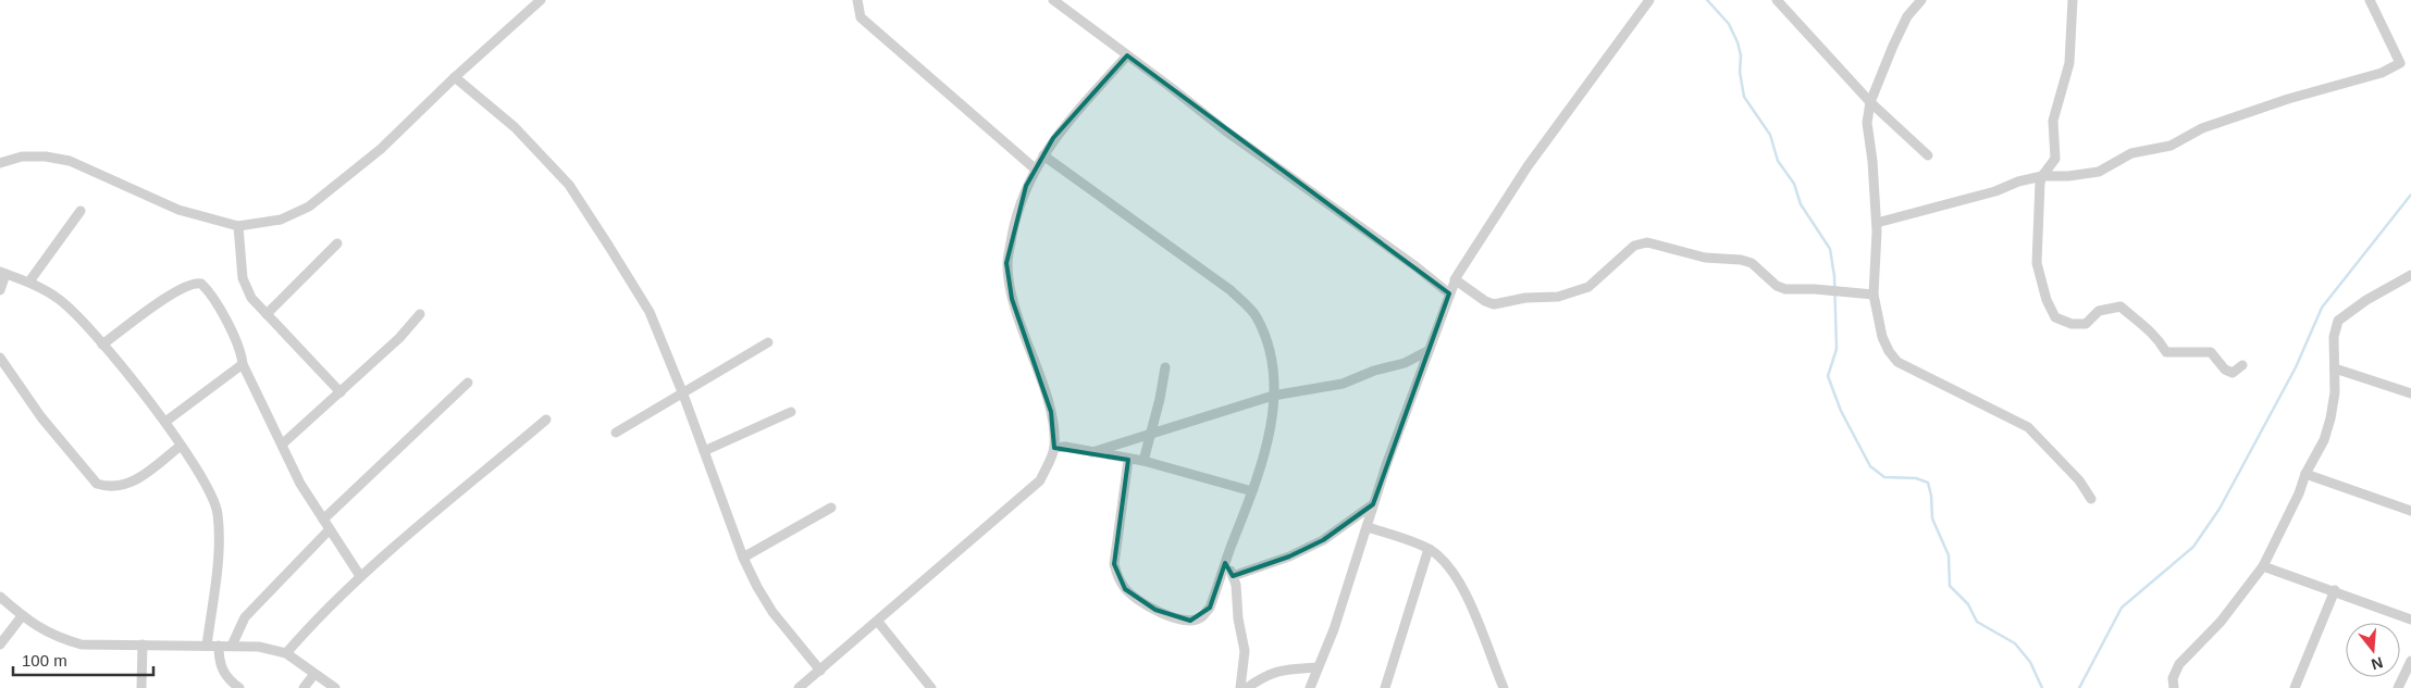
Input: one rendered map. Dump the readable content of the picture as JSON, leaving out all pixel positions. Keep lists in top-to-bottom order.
{
  "scale_bar": "100 m",
  "north": "bottom"
}
